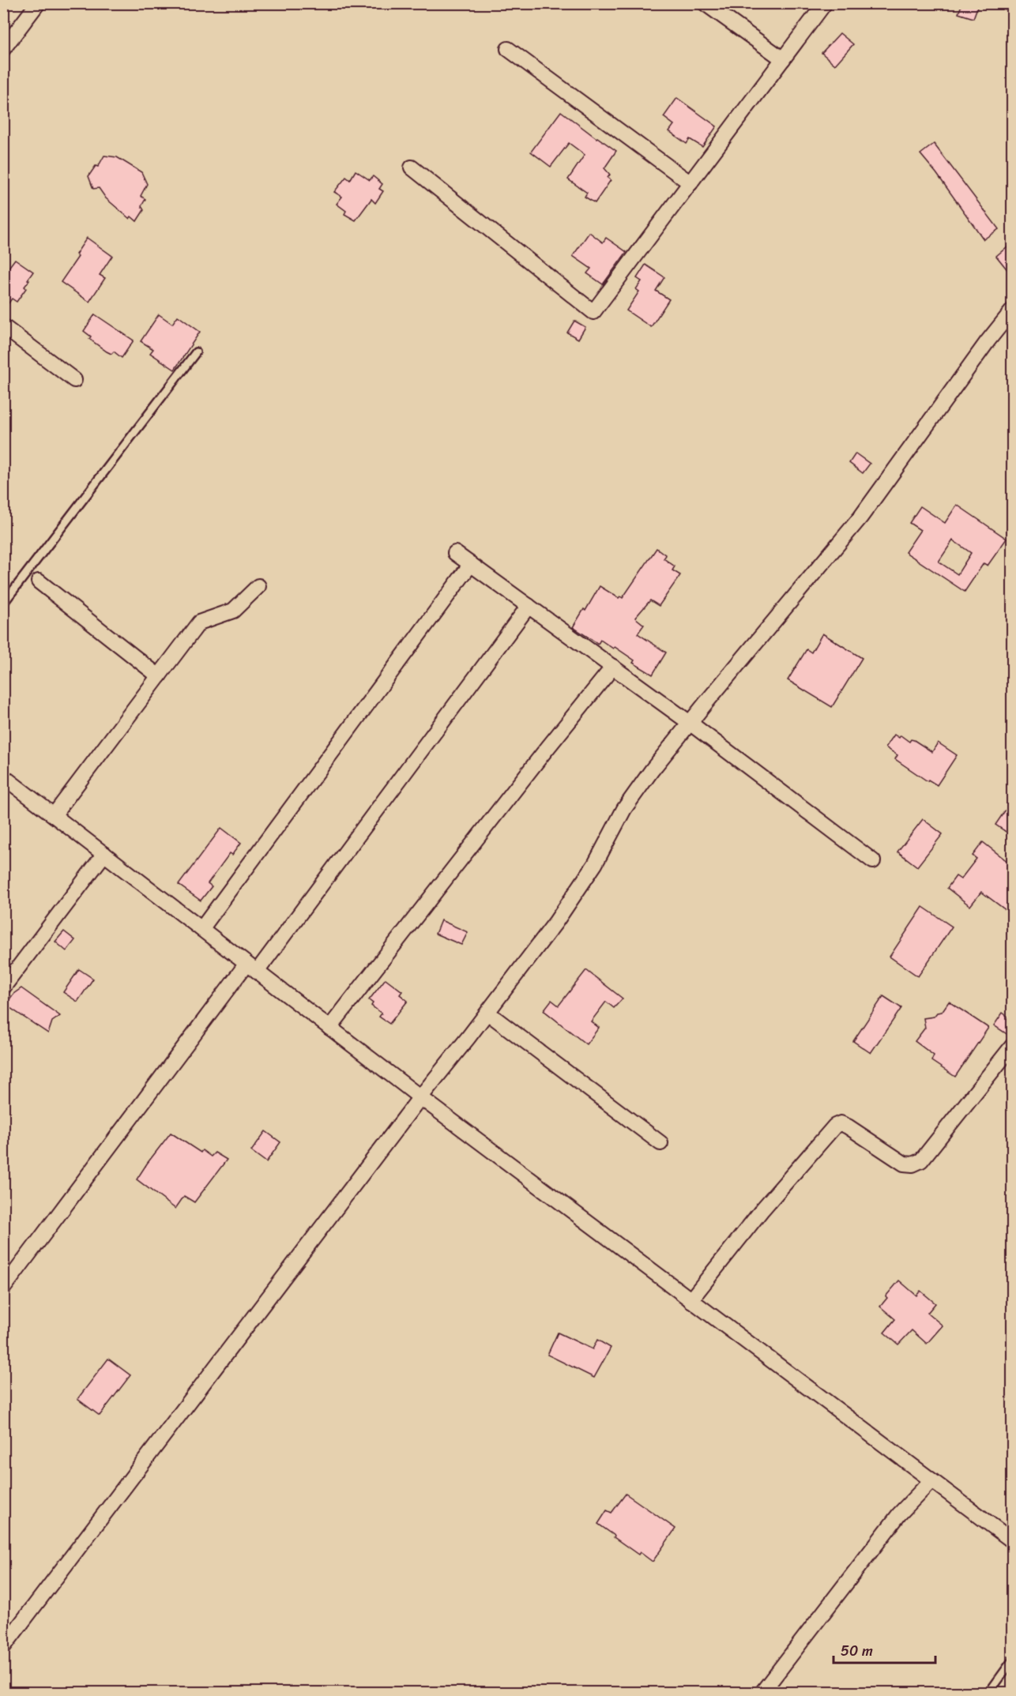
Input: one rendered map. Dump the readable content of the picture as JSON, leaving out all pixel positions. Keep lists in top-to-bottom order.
{
  "scale_bar": "50 m"
}
